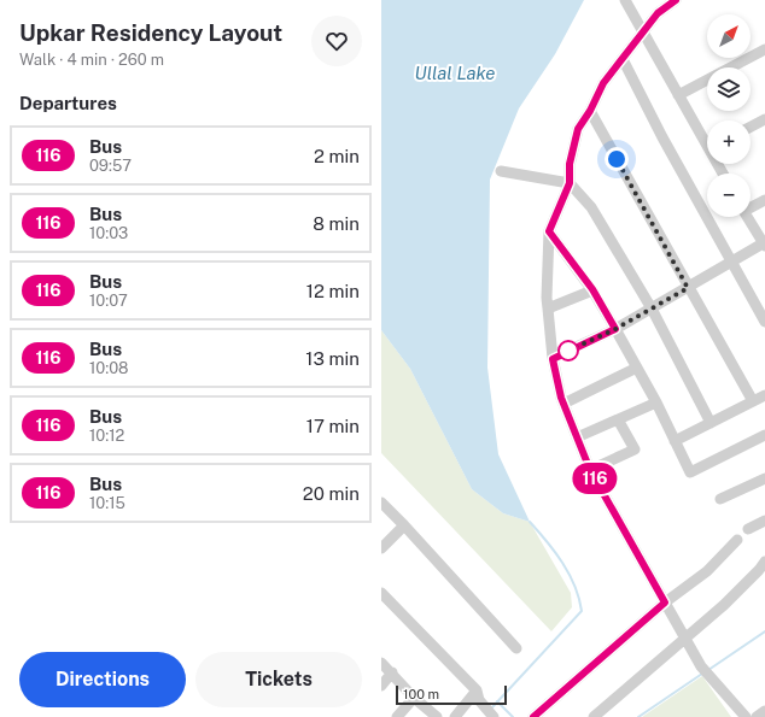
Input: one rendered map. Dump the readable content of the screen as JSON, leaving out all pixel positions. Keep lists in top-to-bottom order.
{
  "water": ["Ullal Lake"],
  "lines": ["bus line 116"],
  "scale_bar": "100 m",
  "north": "top right",
  "page": {
    "heading": [
      ["Upkar Residency Layout", "Walk · 4 min · 260 m"],
      "Departures"
    ],
    "on_map": "116",
    "map_buttons": ["+", "−"],
    "list": [
      {
        "mark": "116",
        "name": "Bus",
        "note": "09:57",
        "value": "2 min"
      },
      {
        "mark": "116",
        "name": "Bus",
        "note": "10:03",
        "value": "8 min"
      },
      {
        "mark": "116",
        "name": "Bus",
        "note": "10:07",
        "value": "12 min"
      },
      {
        "mark": "116",
        "name": "Bus",
        "note": "10:08",
        "value": "13 min"
      },
      {
        "mark": "116",
        "name": "Bus",
        "note": "10:12",
        "value": "17 min"
      },
      {
        "mark": "116",
        "name": "Bus",
        "note": "10:15",
        "value": "20 min"
      }
    ],
    "buttons": ["Directions", "Tickets"],
    "scale": "100 m"
  }
}
